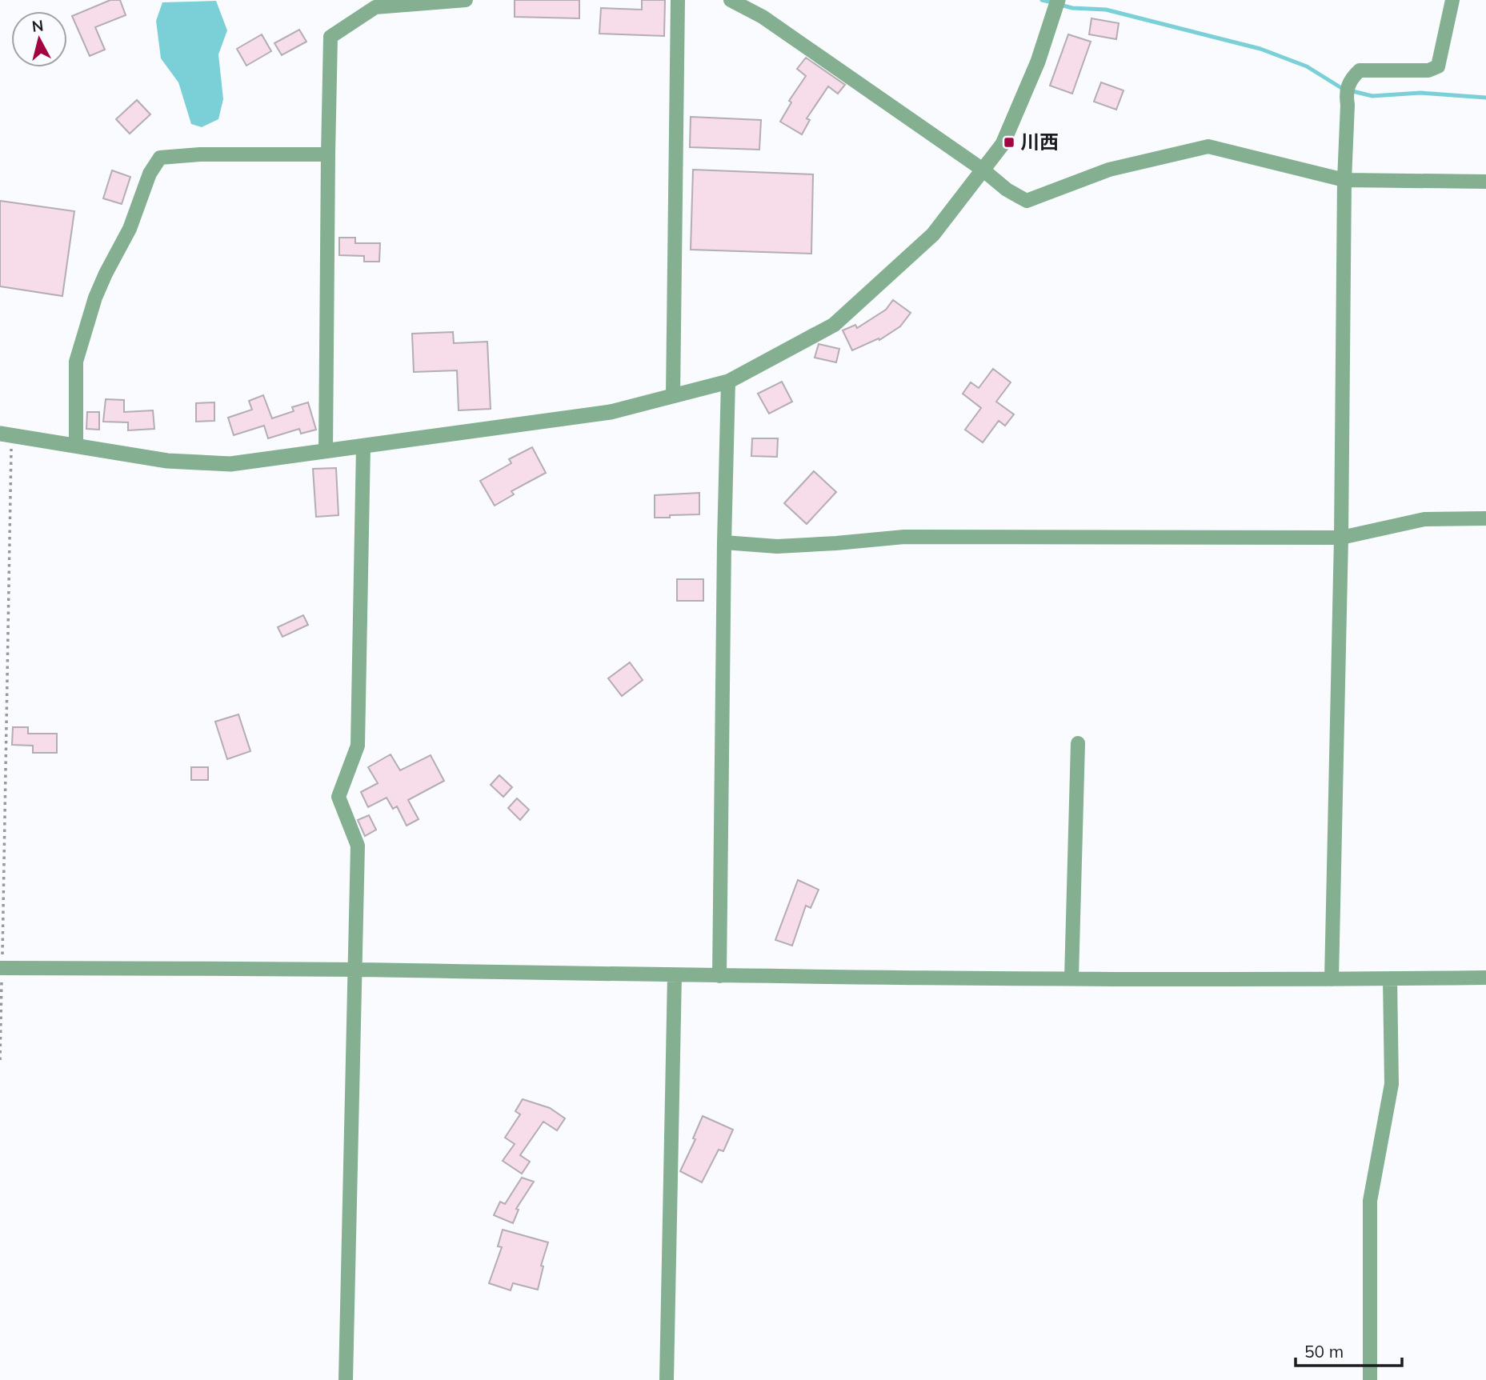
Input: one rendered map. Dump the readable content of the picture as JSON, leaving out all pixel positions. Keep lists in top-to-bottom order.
{
  "places": {
    "transit": ["川西"]
  },
  "scale_bar": "50 m",
  "north": "top"
}
